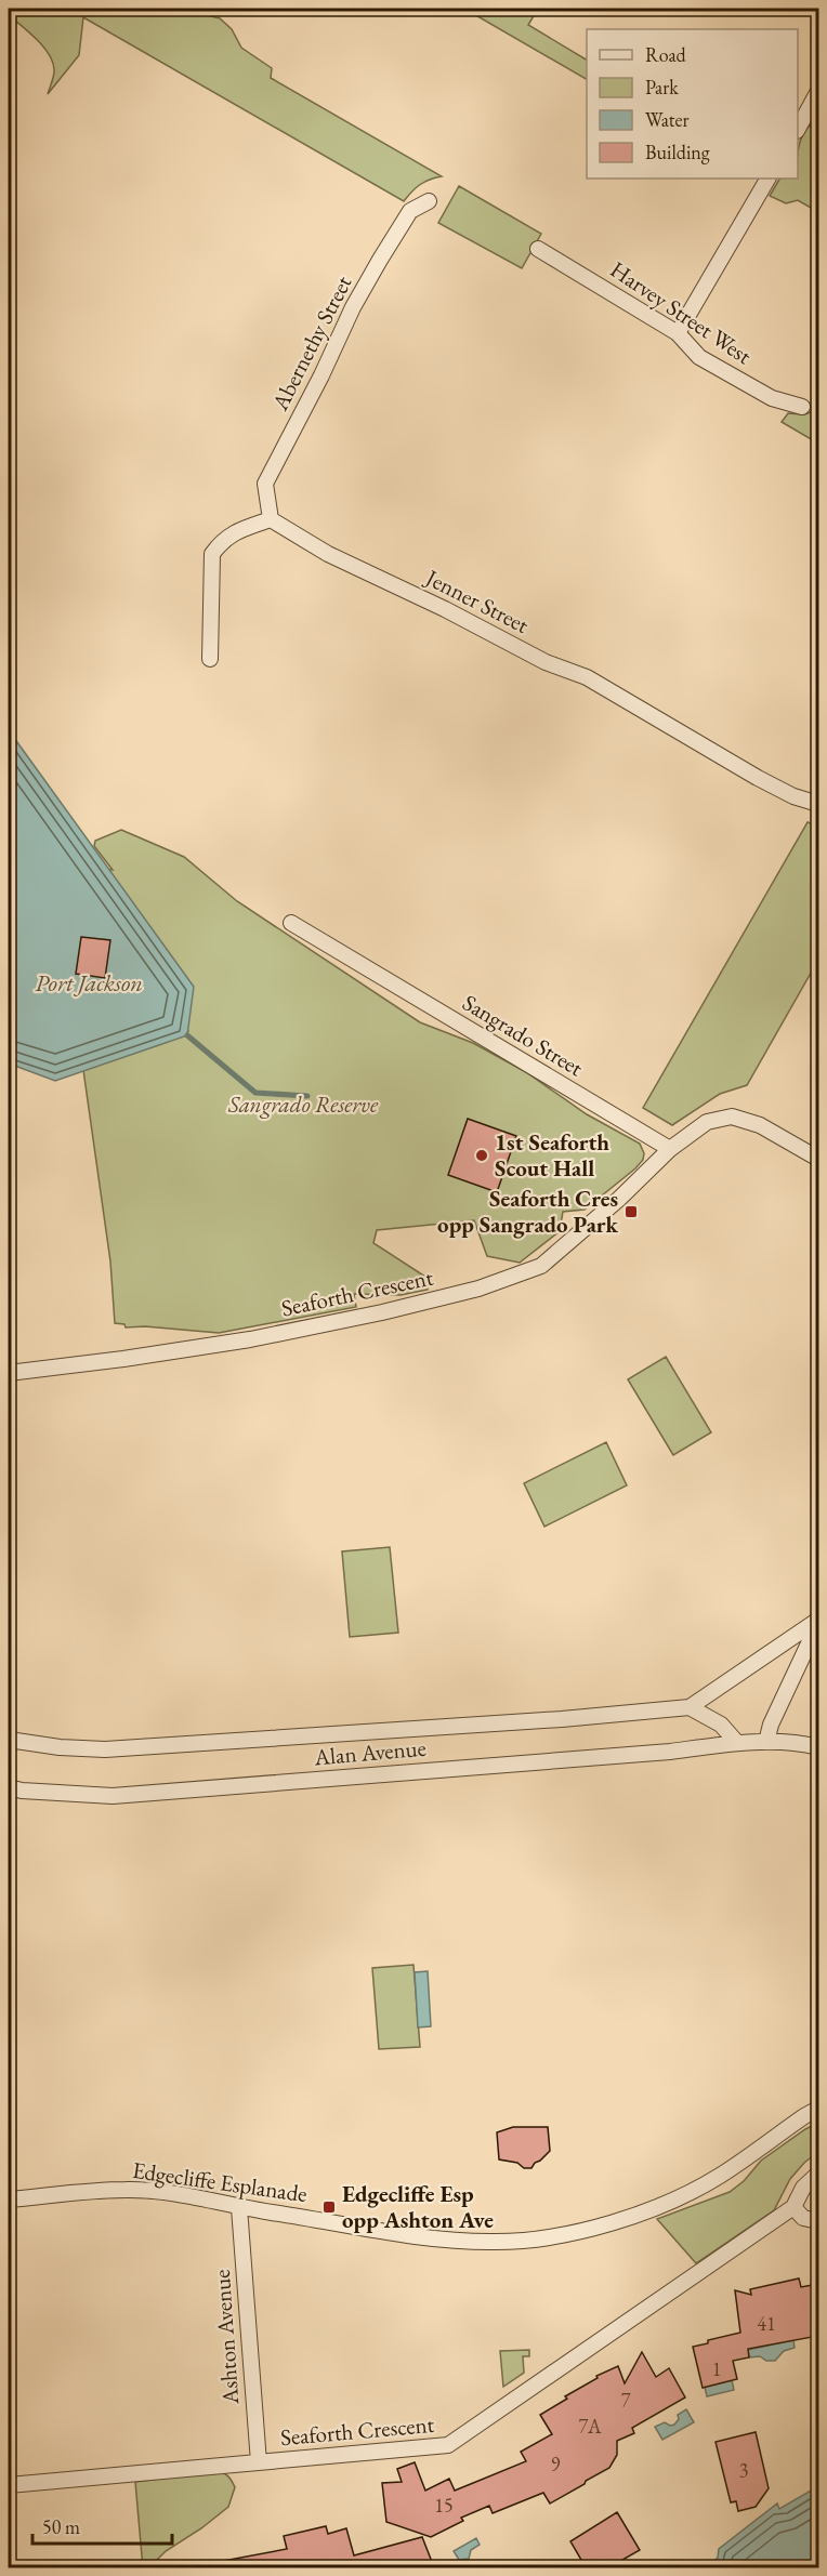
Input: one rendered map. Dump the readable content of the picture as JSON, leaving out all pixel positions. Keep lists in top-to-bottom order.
{
  "streets": {
    "street": [
      "Harvey Street West",
      "Abernethy Street",
      "Jenner Street",
      "Sangrado Street",
      "Seaforth Crescent",
      "Alan Avenue",
      "Edgecliffe Esplanade",
      "Ashton Avenue"
    ]
  },
  "crossings": [
    ["Abernethy Street", "Jenner Street"],
    ["Sangrado Street", "Seaforth Crescent"],
    ["Seaforth Crescent", "Ashton Avenue"],
    ["Edgecliffe Esplanade", "Ashton Avenue"]
  ],
  "water": ["Port Jackson"],
  "parks": ["Sangrado Reserve"],
  "places": {
    "other": ["1st Seaforth Scout Hall"],
    "transit": ["Seaforth Cres opp Sangrado Park", "Edgecliffe Esp opp Ashton Ave"]
  },
  "house_numbers": [
    "41",
    "1",
    "7",
    "7A",
    "9",
    "3",
    "15"
  ],
  "legend": [
    "Road",
    "Park",
    "Water",
    "Building"
  ],
  "scale_bar": "50 m"
}
